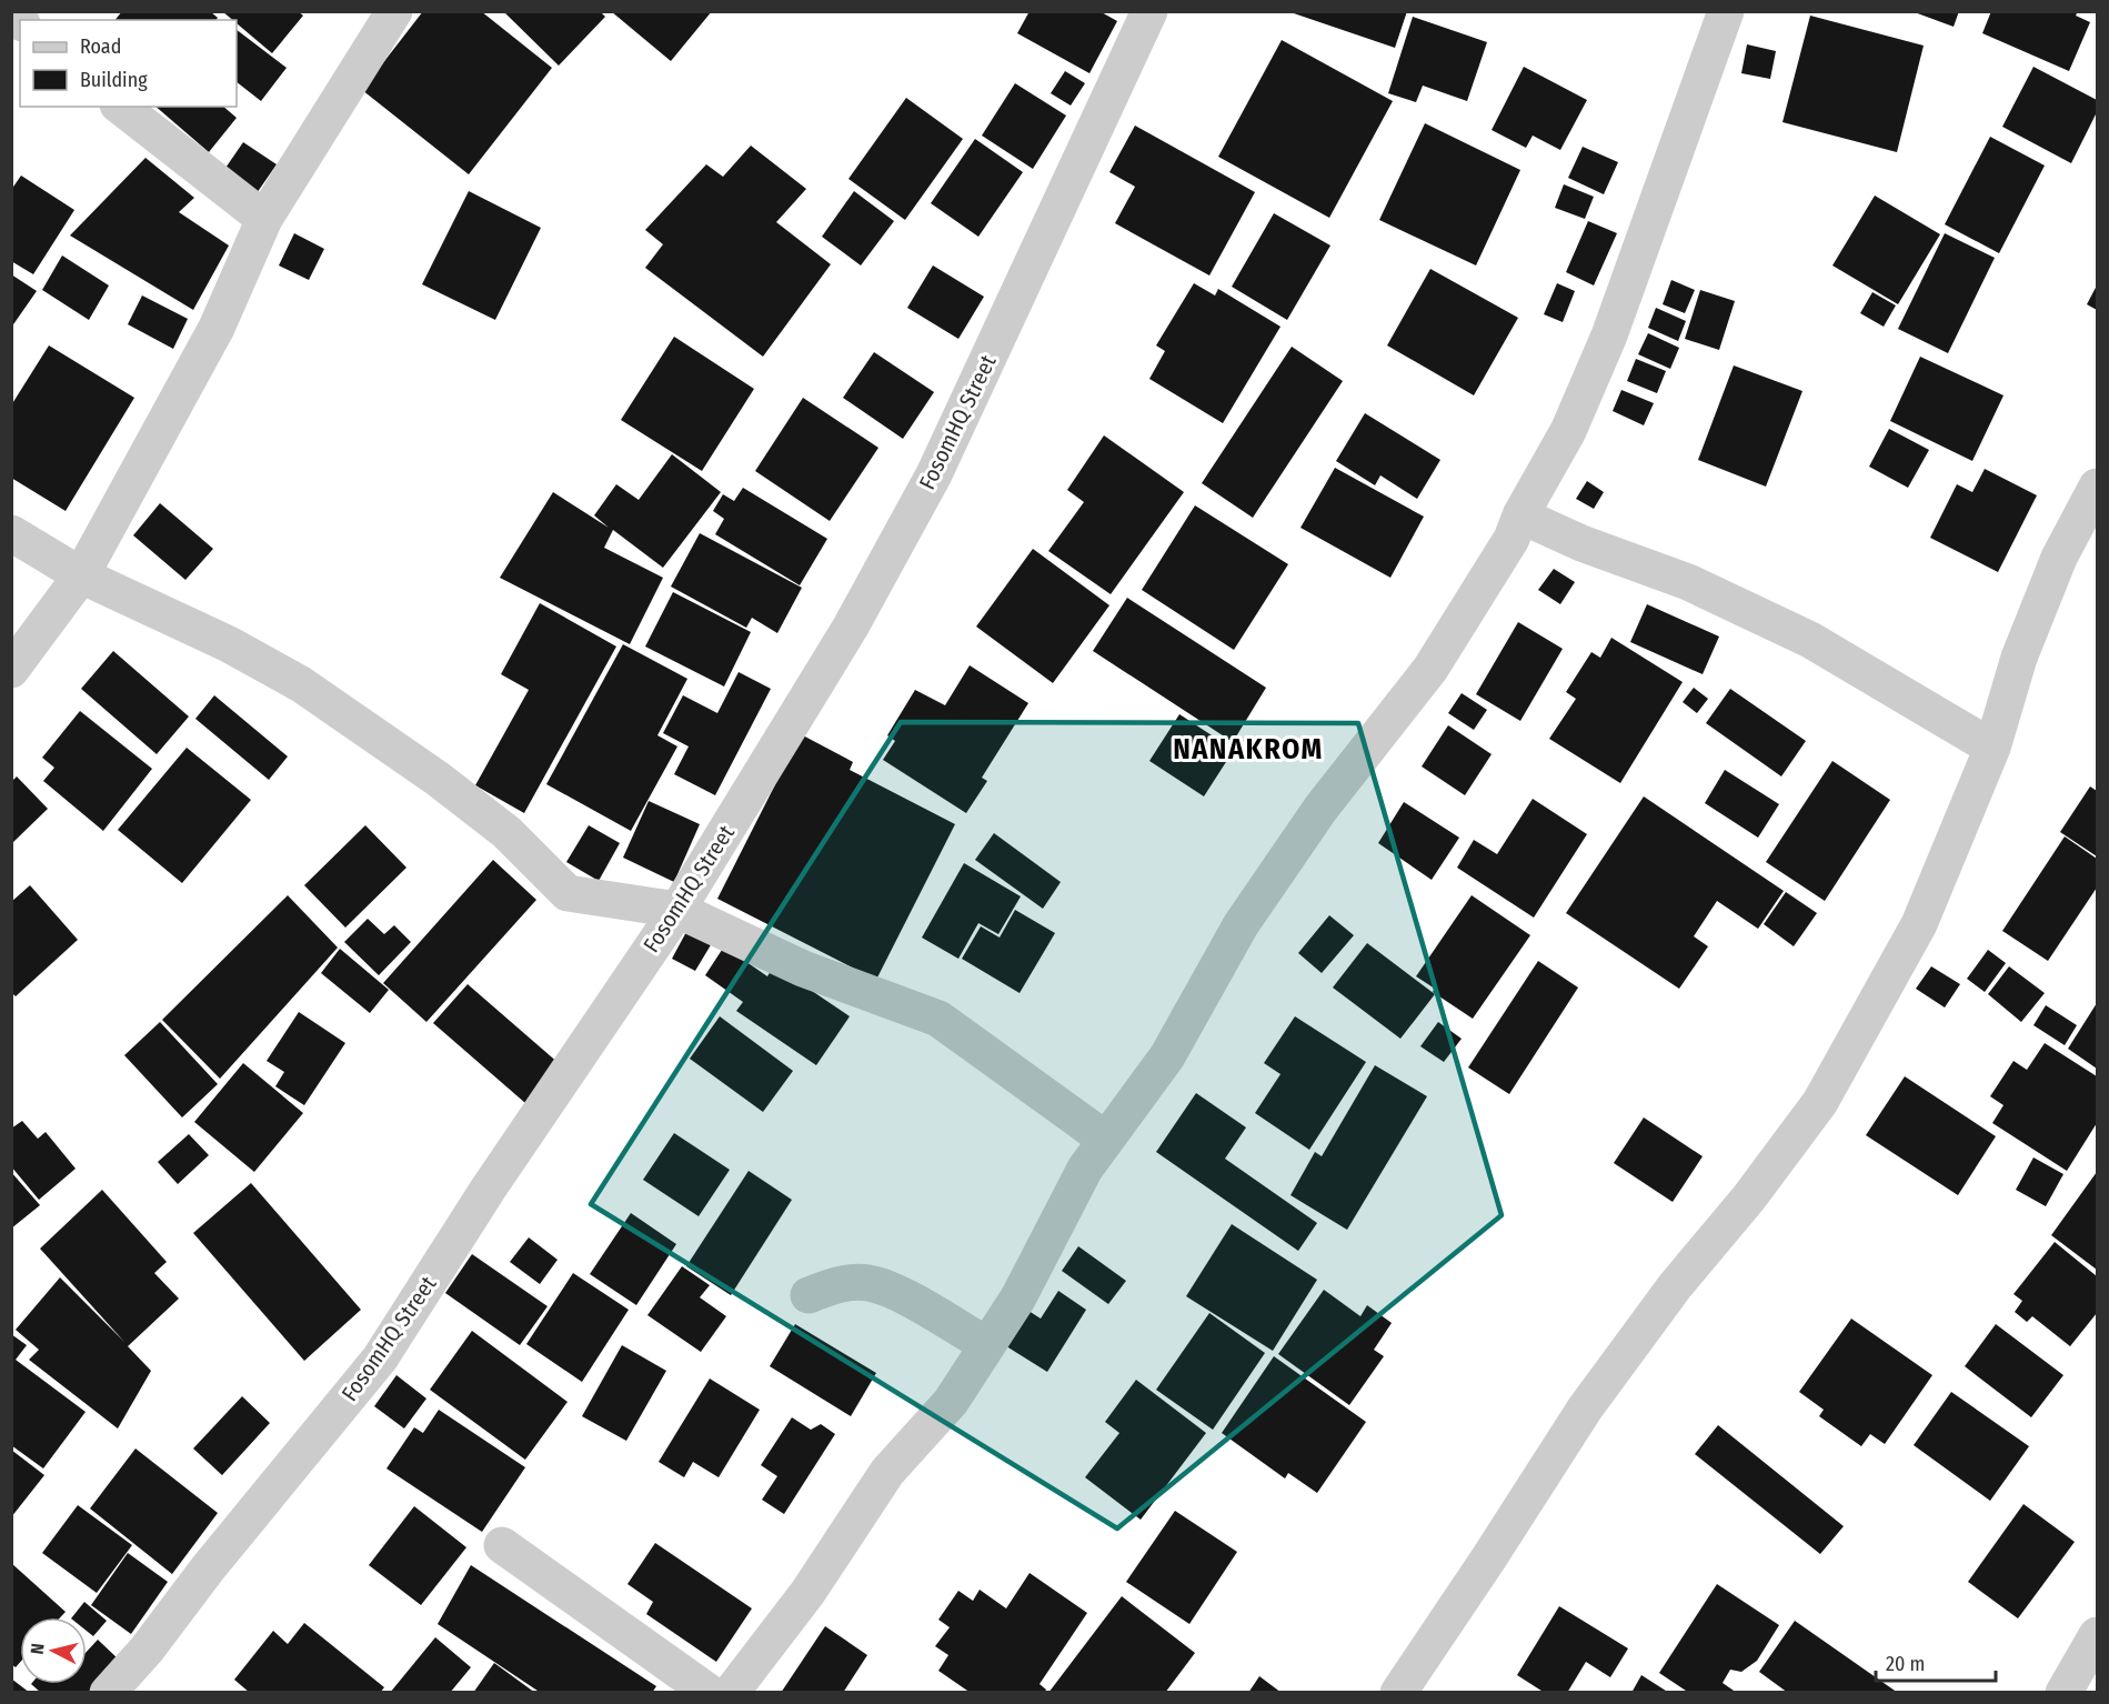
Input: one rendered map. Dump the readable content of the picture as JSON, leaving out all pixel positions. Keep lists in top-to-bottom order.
{
  "streets": {
    "street": ["FosomHQ Street"]
  },
  "districts": ["NANAKROM"],
  "legend": ["Road", "Building"],
  "scale_bar": "20 m",
  "north": "left"
}
